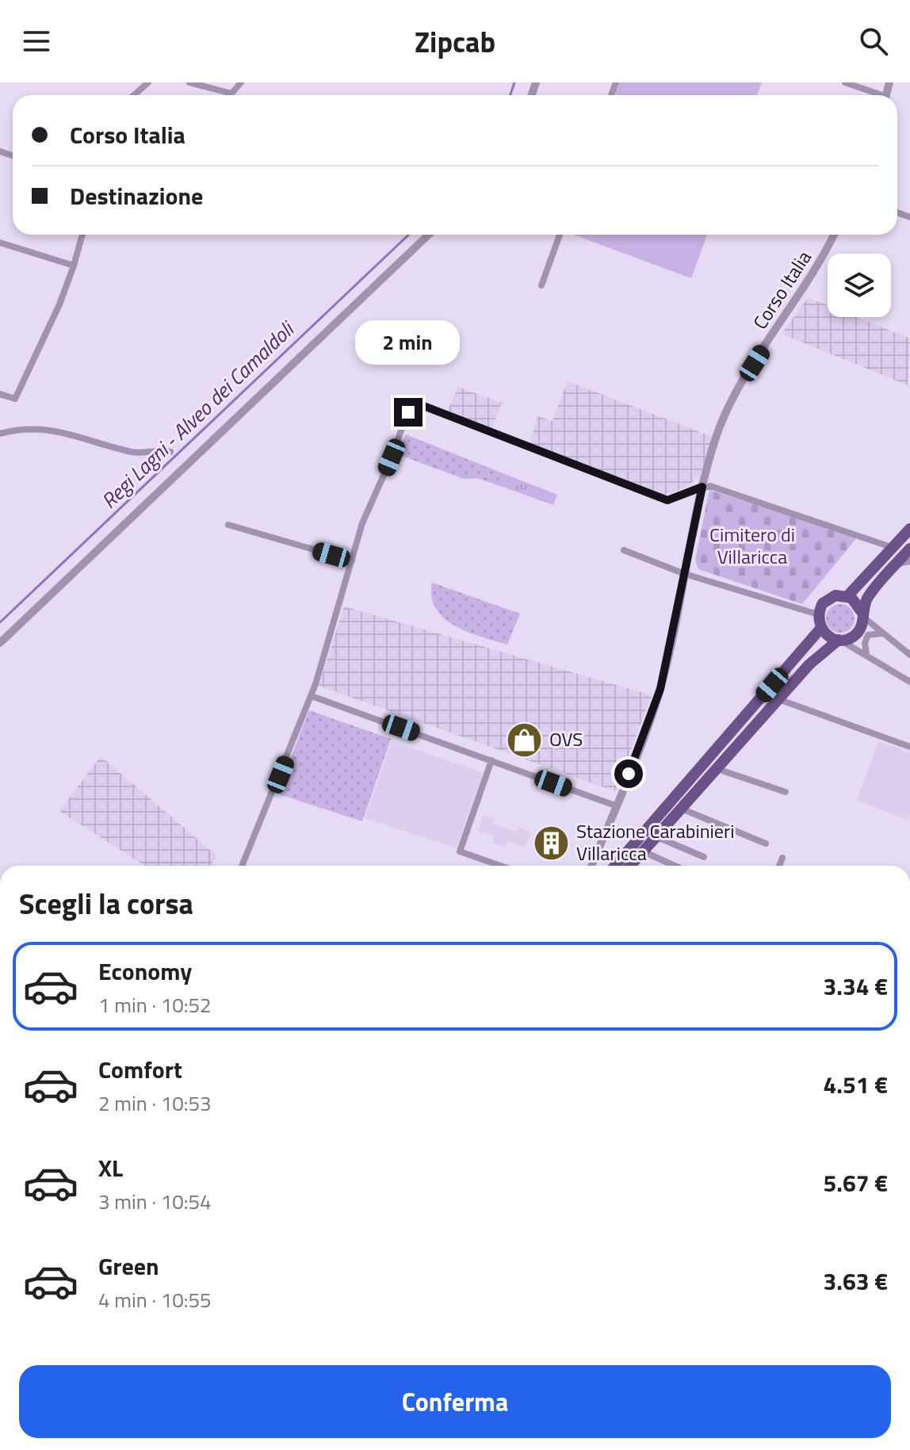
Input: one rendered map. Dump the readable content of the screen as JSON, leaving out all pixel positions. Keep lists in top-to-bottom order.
{
  "streets": {
    "street": ["Corso Italia"]
  },
  "water": ["Regi Lagni - Alveo dei Camaldoli"],
  "parks": ["Cimitero di Villaricca"],
  "places": {
    "shop": ["OVS"],
    "building": ["Stazione Carabinieri Villaricca"]
  },
  "page": {
    "header": "Zipcab",
    "banner": ["Corso Italia", "Destinazione"],
    "bubble": "2 min",
    "heading": "Scegli la corsa",
    "list": [
      {
        "name": "Economy",
        "note": "1 min · 10:52",
        "value": "3.34 €"
      },
      {
        "name": "Comfort",
        "note": "2 min · 10:53",
        "value": "4.51 €"
      },
      {
        "name": "XL",
        "note": "3 min · 10:54",
        "value": "5.67 €"
      },
      {
        "name": "Green",
        "note": "4 min · 10:55",
        "value": "3.63 €"
      }
    ],
    "buttons": "Conferma"
  }
}
